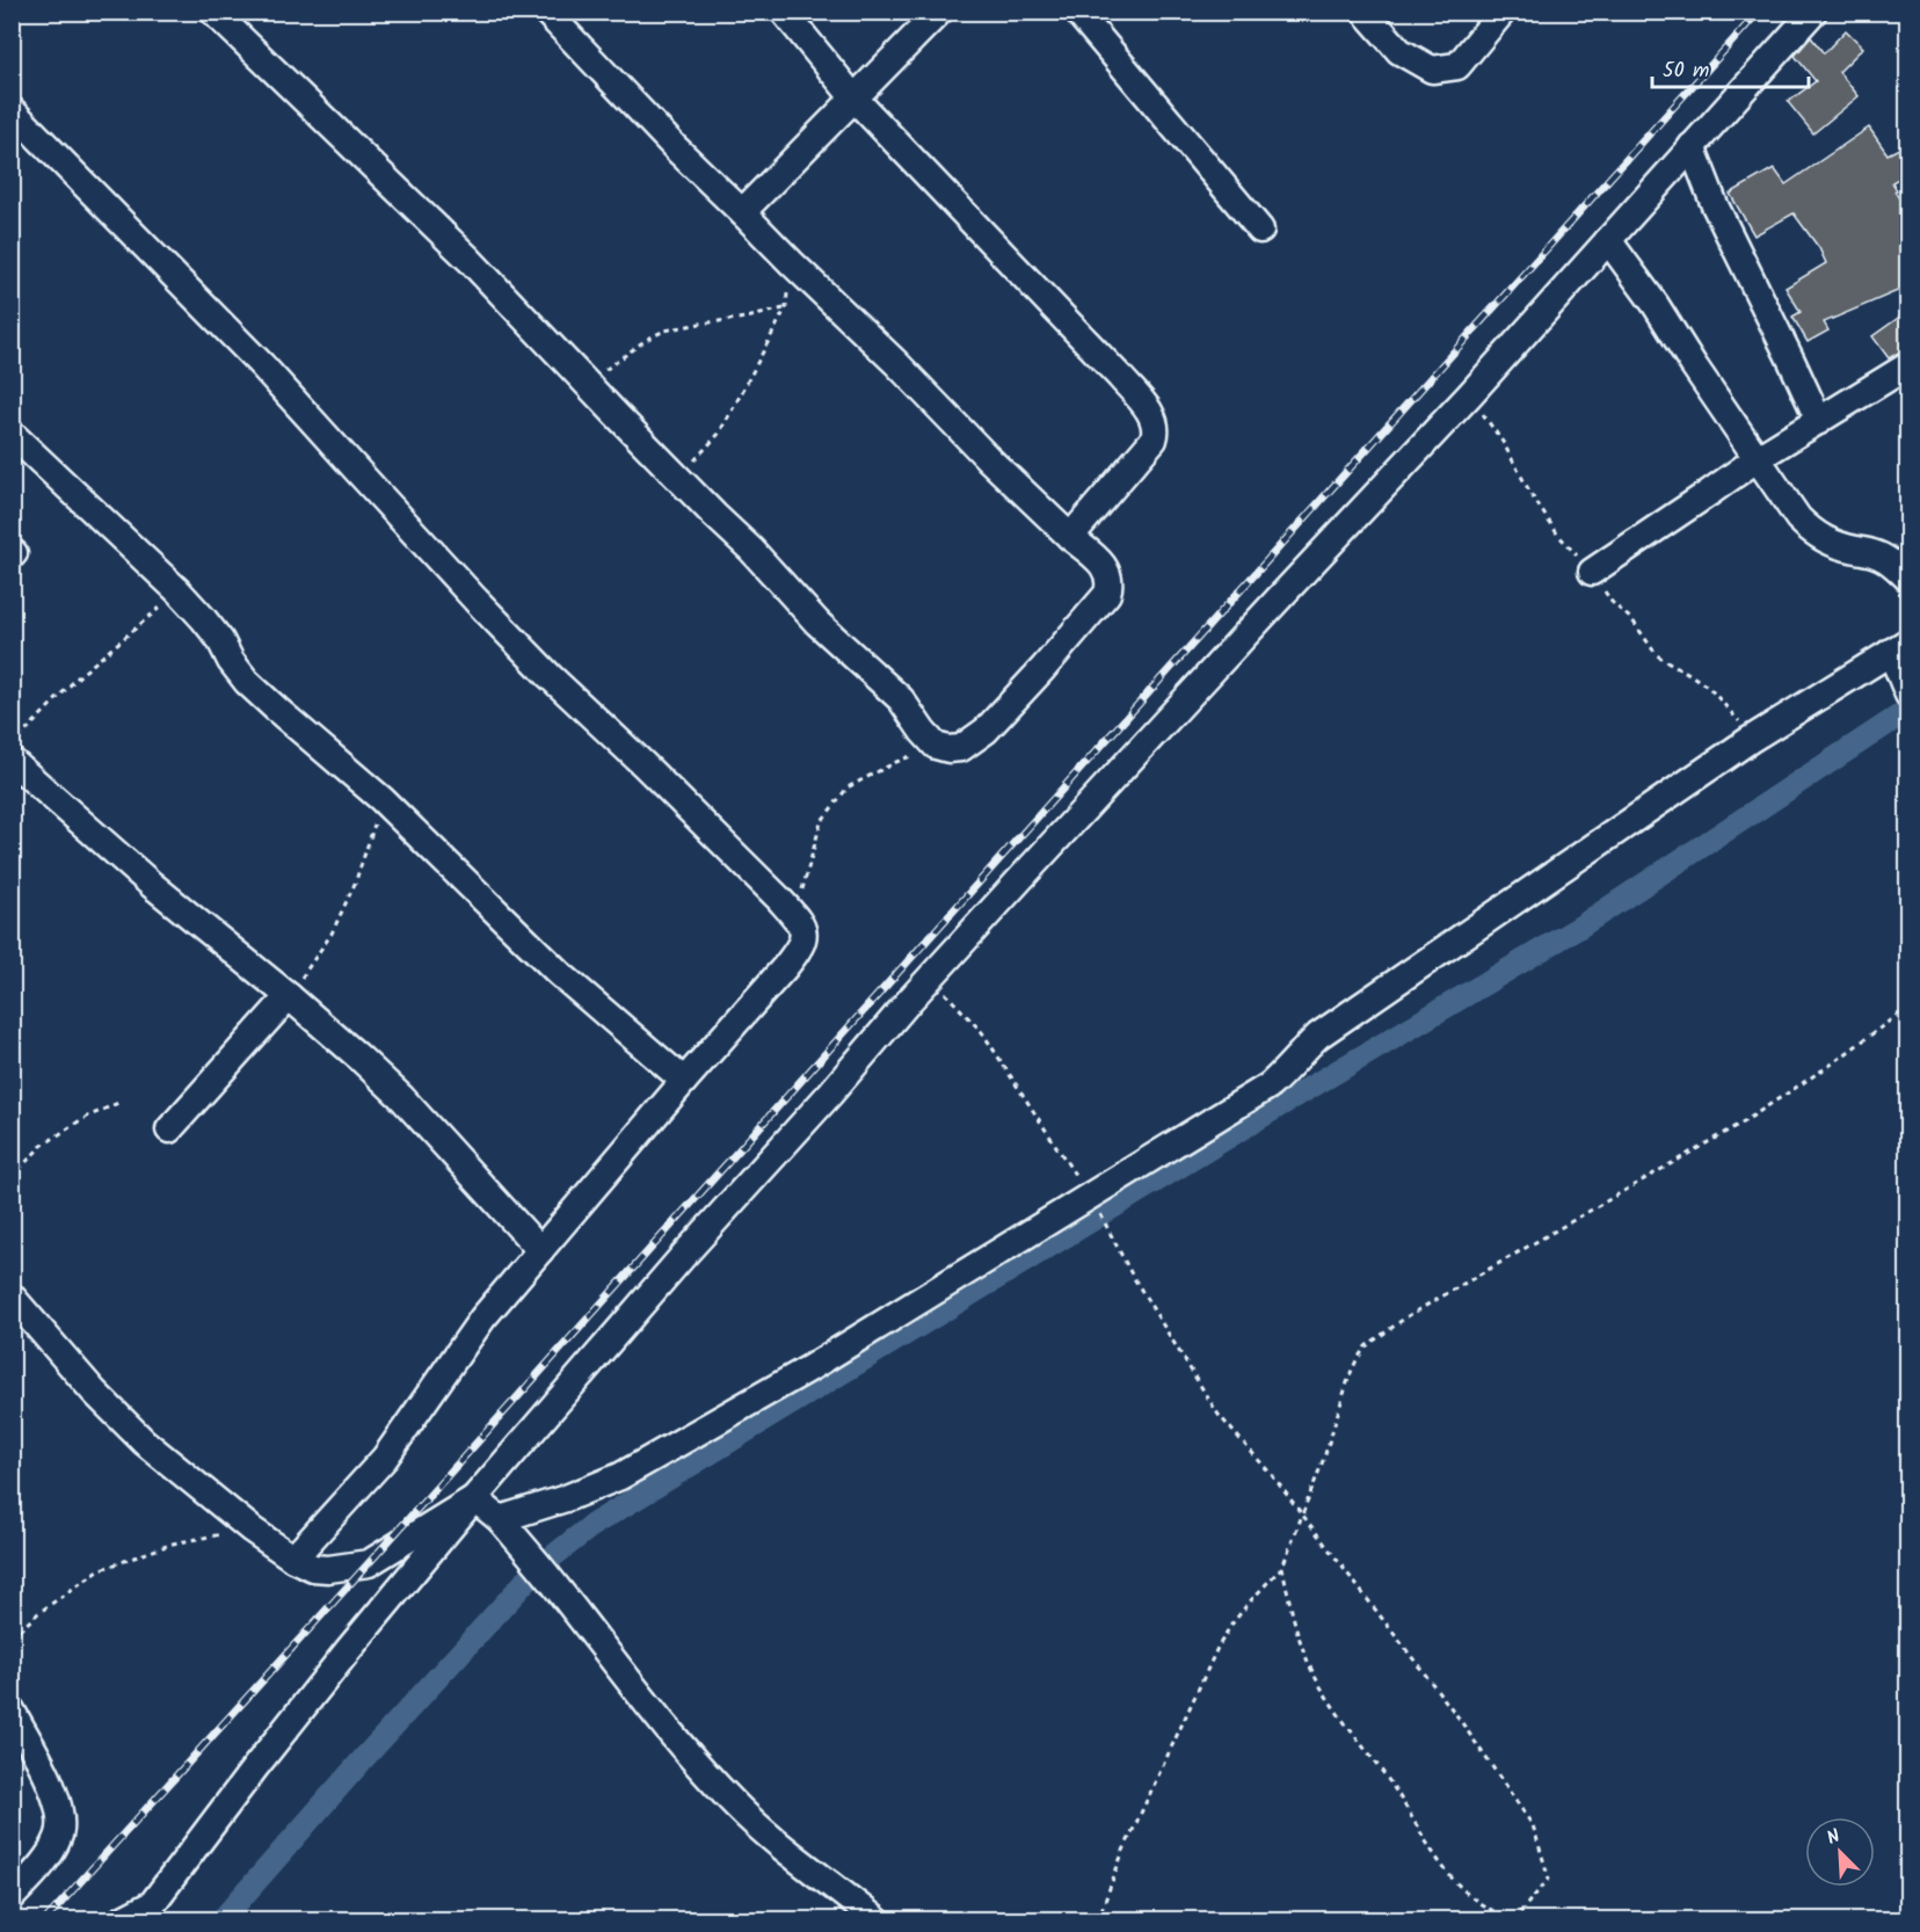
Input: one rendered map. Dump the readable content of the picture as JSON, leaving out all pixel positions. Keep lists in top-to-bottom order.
{
  "scale_bar": "50 m",
  "north": "top left"
}
